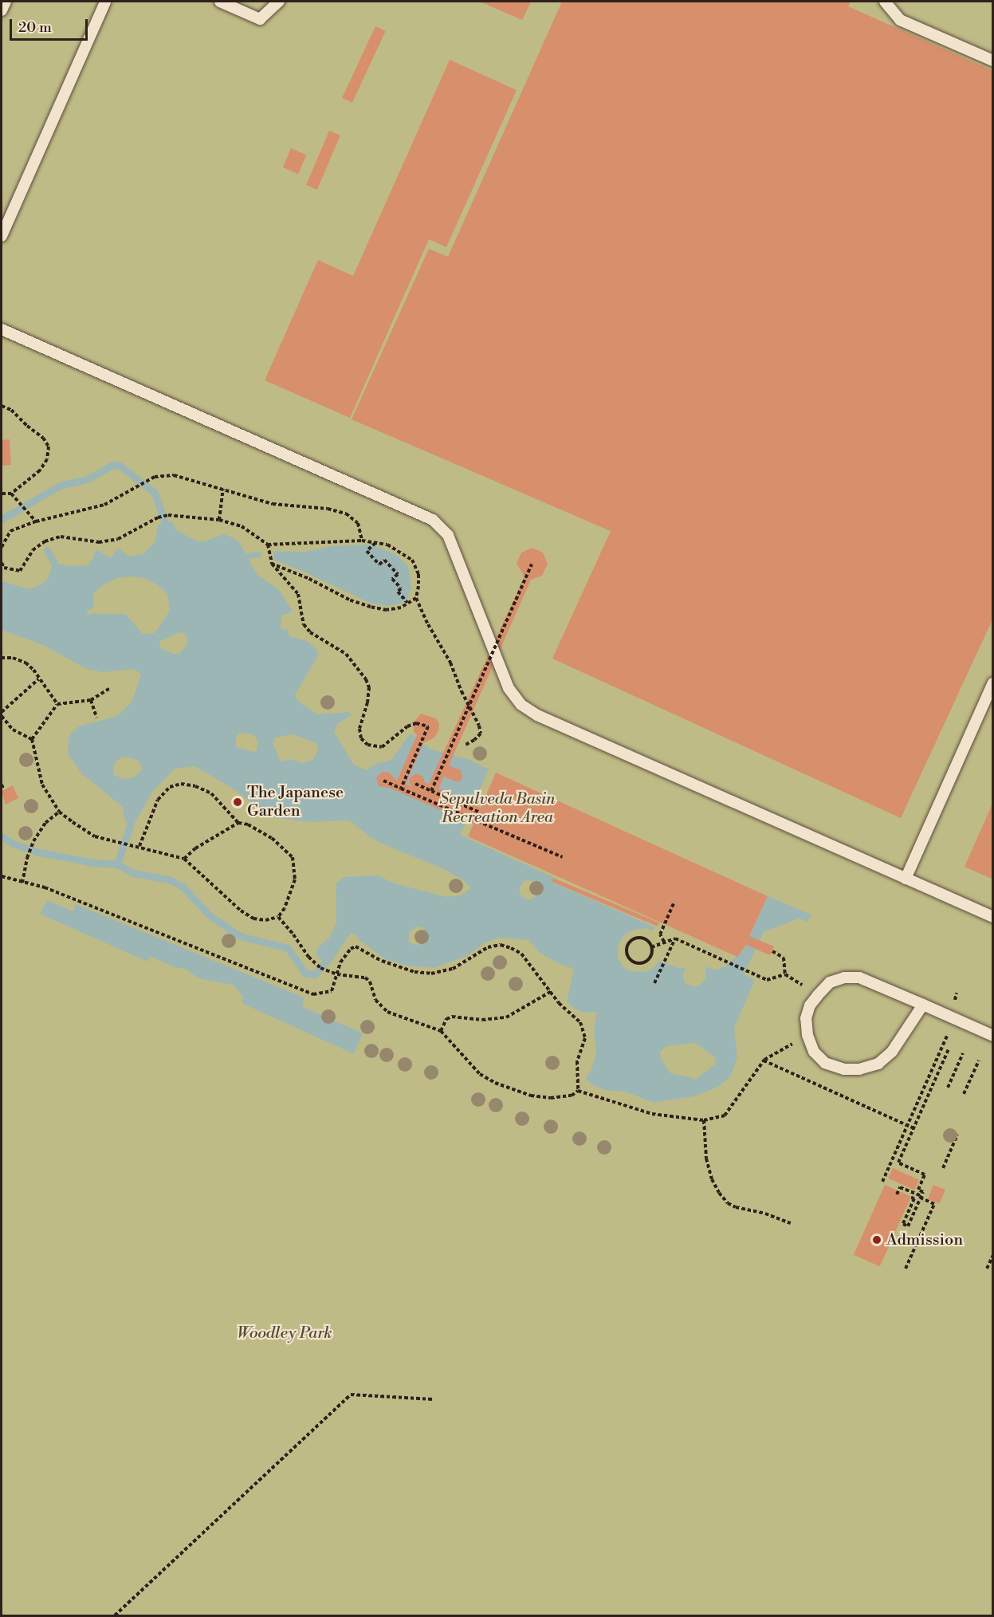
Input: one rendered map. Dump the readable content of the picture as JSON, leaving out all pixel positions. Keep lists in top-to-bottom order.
{
  "parks": ["Sepulveda Basin Recreation Area", "Woodley Park"],
  "places": ["The Japanese Garden", "Admission"],
  "scale_bar": "20 m"
}
